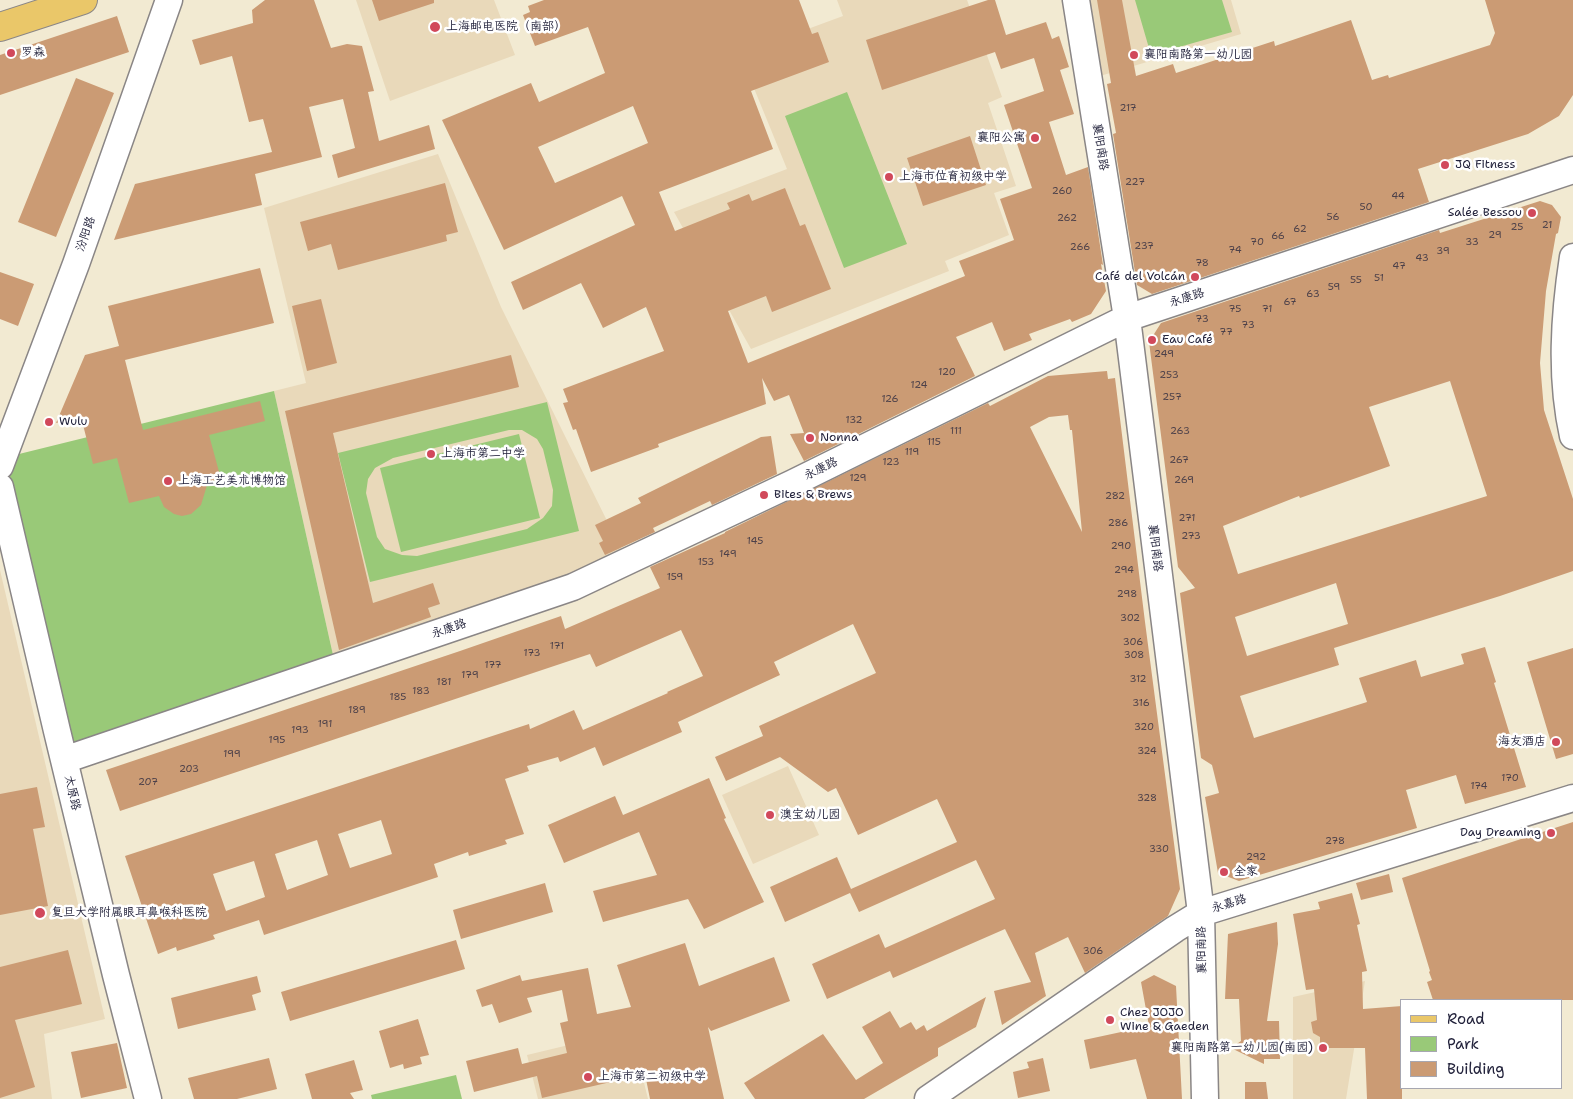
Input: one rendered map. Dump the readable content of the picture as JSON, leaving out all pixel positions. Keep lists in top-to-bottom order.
{
  "streets": {
    "street": [
      "襄阳南路",
      "汾阳路",
      "永康路",
      "太原路",
      "永嘉路"
    ]
  },
  "crossings": [
    ["襄阳南路", "永康路"],
    ["襄阳南路", "永嘉路"],
    ["永康路", "太原路"]
  ],
  "places": [
    "上海邮电医院（南部）",
    "罗森",
    "襄阳南路第一幼儿园",
    "襄阳公寓",
    "JQ Fitness",
    "上海市位育初级中学",
    "Salée Bessou",
    "Café del Volcán",
    "Eau Café",
    "Wulu",
    "Nonna",
    "上海市第二中学",
    "上海工艺美术博物馆",
    "Bites & Brews",
    "海友酒店",
    "澳宝幼儿园",
    "Day Dreaming",
    "全家",
    "复旦大学附属眼耳鼻喉科医院",
    "Chez JOJO Wine & Gaeden",
    "襄阳南路第一幼儿园(南园)",
    "上海市第二初级中学"
  ],
  "house_numbers": [
    "217",
    "227",
    "260",
    "44",
    "50",
    "56",
    "262",
    "21",
    "25",
    "62",
    "29",
    "66",
    "70",
    "33",
    "237",
    "266",
    "74",
    "39",
    "43",
    "78",
    "47",
    "51",
    "55",
    "59",
    "63",
    "67",
    "75",
    "71",
    "73",
    "73",
    "77",
    "249",
    "120",
    "253",
    "124",
    "257",
    "126",
    "132",
    "111",
    "263",
    "115",
    "119",
    "267",
    "123",
    "129",
    "269",
    "282",
    "271",
    "286",
    "273",
    "145",
    "290",
    "149",
    "153",
    "294",
    "159",
    "298",
    "302",
    "306",
    "171",
    "173",
    "308",
    "177",
    "179",
    "312",
    "181",
    "183",
    "185",
    "316",
    "189",
    "191",
    "320",
    "193",
    "195",
    "324",
    "199",
    "203",
    "170",
    "207",
    "174",
    "328",
    "278",
    "330",
    "292",
    "306"
  ],
  "legend": ["Road", "Park", "Building"]
}
